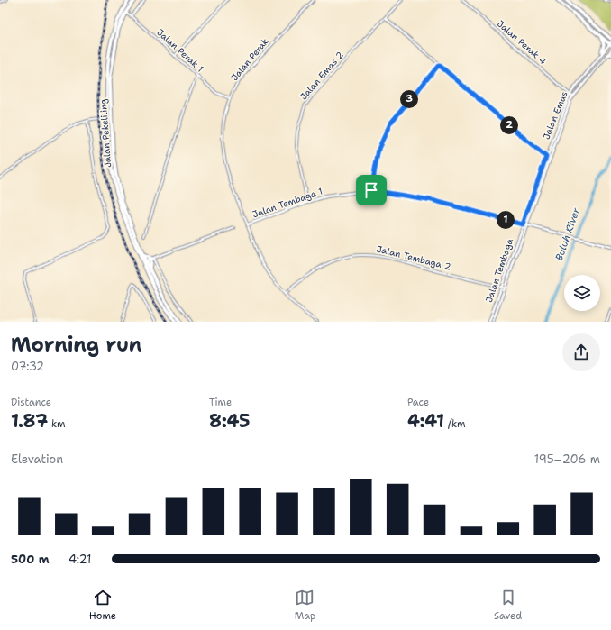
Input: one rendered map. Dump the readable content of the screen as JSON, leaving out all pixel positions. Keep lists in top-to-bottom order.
{
  "streets": {
    "main road": [
      "Jalan Emas",
      "Jalan Pekeliling",
      "Jalan Tembaga 1",
      "Jalan Tembaga"
    ],
    "street": [
      "Jalan Perak 4",
      "Jalan Perak 1",
      "Jalan Perak",
      "Jalan Emas 2",
      "Jalan Tembaga 2"
    ]
  },
  "crossings": [
    ["Jalan Perak 4", "Jalan Emas"],
    ["Jalan Perak 1", "Jalan Perak"],
    ["Jalan Perak 1", "Jalan Pekeliling"],
    ["Jalan Perak", "Jalan Tembaga 1"],
    ["Jalan Perak", "Jalan Tembaga 2"],
    ["Jalan Emas 2", "Jalan Tembaga 1"],
    ["Jalan Emas", "Jalan Tembaga 1"],
    ["Jalan Emas", "Jalan Tembaga"],
    ["Jalan Tembaga 1", "Jalan Tembaga"],
    ["Jalan Tembaga 2", "Jalan Tembaga"]
  ],
  "water": ["Buluh River"],
  "page": {
    "pins": ["3", "2", "1"],
    "heading": ["Morning run", "07:32"],
    "stats": [
      ["Distance", "1.87 km"],
      ["Time", "8:45"],
      ["Pace", "4:41 /km"]
    ],
    "chart": ["Elevation", "195–206 m"],
    "list": [
      {
        "name": "500 m",
        "note": "4:21"
      }
    ],
    "tabs": ["Home", "Map", "Saved"]
  }
}
